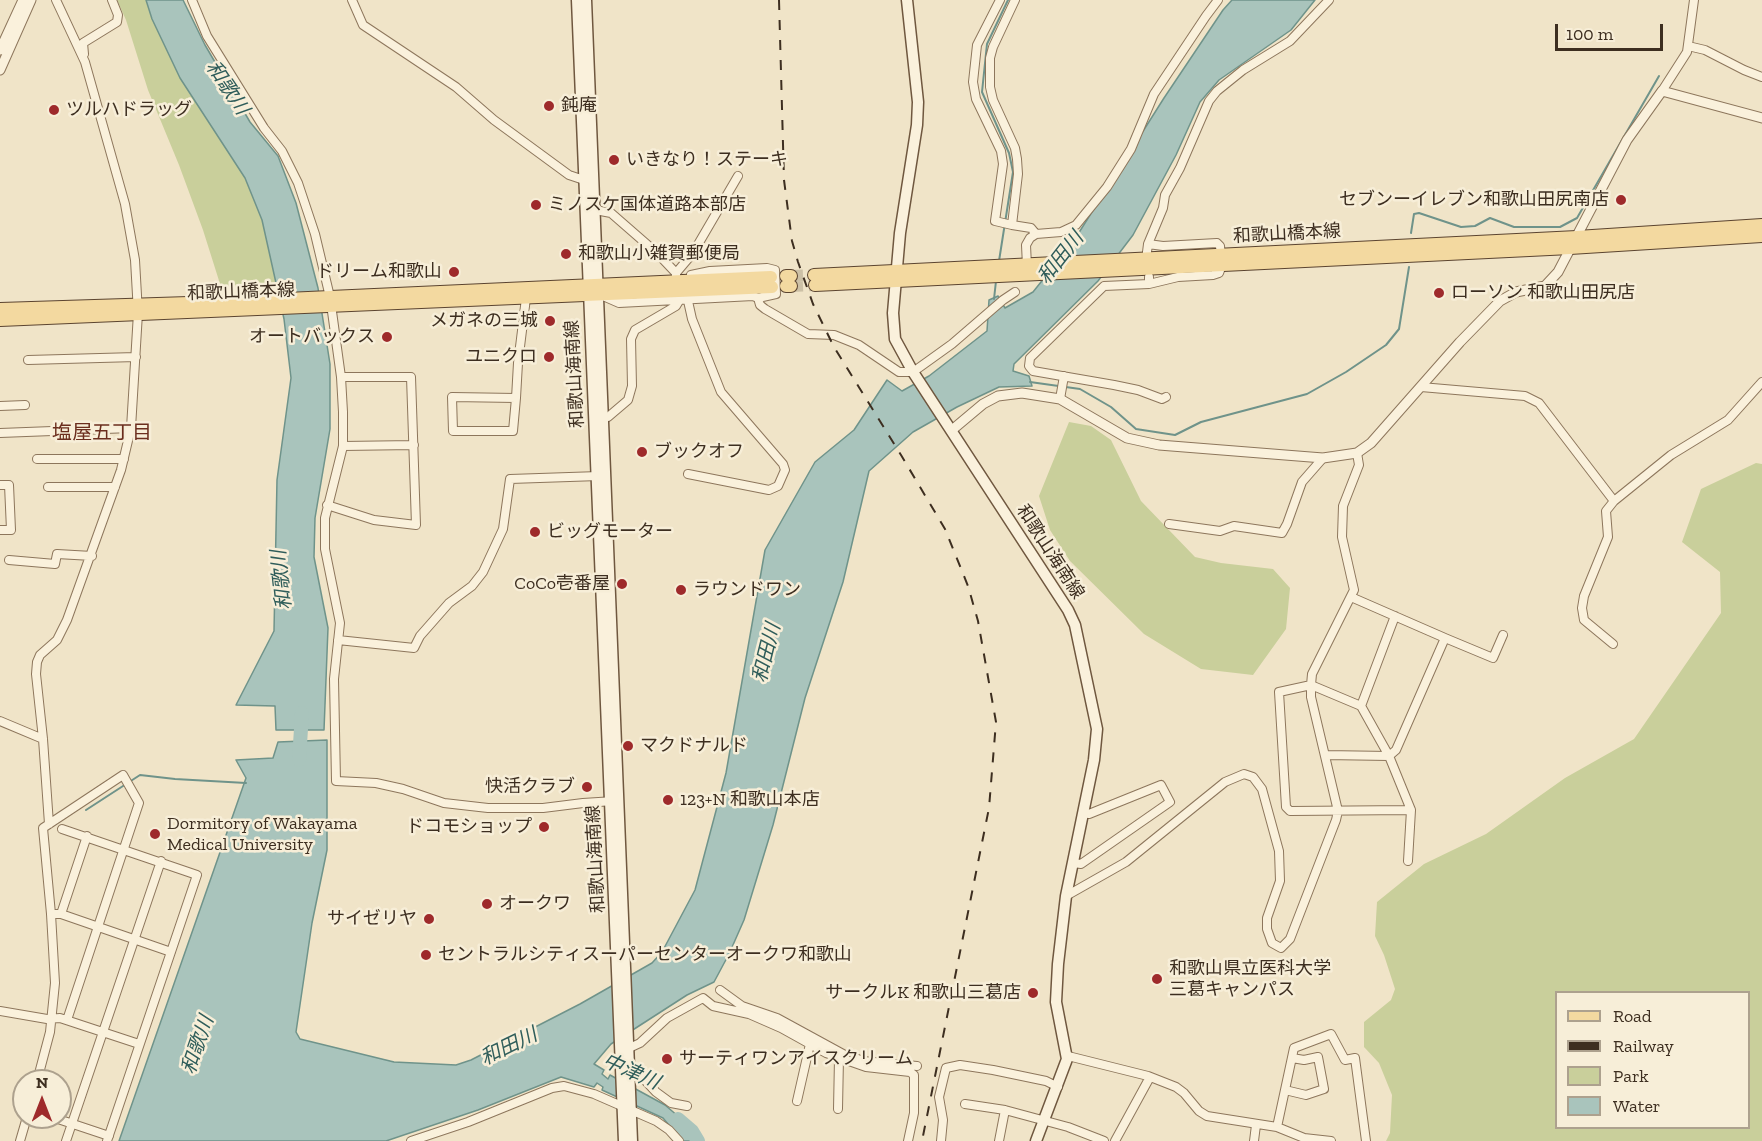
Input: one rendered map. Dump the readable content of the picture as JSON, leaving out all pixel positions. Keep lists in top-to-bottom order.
{
  "streets": {
    "main road": ["和歌山橋本線", "和歌山海南線"]
  },
  "crossings": [
    ["和歌山橋本線", "和歌山海南線"]
  ],
  "districts": ["塩屋五丁目"],
  "water": ["和歌川", "和田川", "中津川"],
  "places": [
    "鈍庵",
    "ツルハドラッグ",
    "いきなり！ステーキ",
    "セブンーイレブン和歌山田尻南店",
    "ミノスケ国体道路本部店",
    "和歌山小雑賀郵便局",
    "ドリーム和歌山",
    "ローソン 和歌山田尻店",
    "メガネの三城",
    "オートバックス",
    "ユニクロ",
    "ブックオフ",
    "ビッグモーター",
    "CoCo壱番屋",
    "ラウンドワン",
    "マクドナルド",
    "快活クラブ",
    "123+N 和歌山本店",
    "ドコモショップ",
    "Dormitory of Wakayama Medical University",
    "オークワ",
    "サイゼリヤ",
    "セントラルシティスーパーセンターオークワ和歌山",
    "和歌山県立医科大学 三葛キャンパス",
    "サークルK 和歌山三葛店",
    "サーティワンアイスクリーム"
  ],
  "legend": [
    "Road",
    "Railway",
    "Park",
    "Water"
  ],
  "scale_bar": "100 m",
  "north": "top"
}
